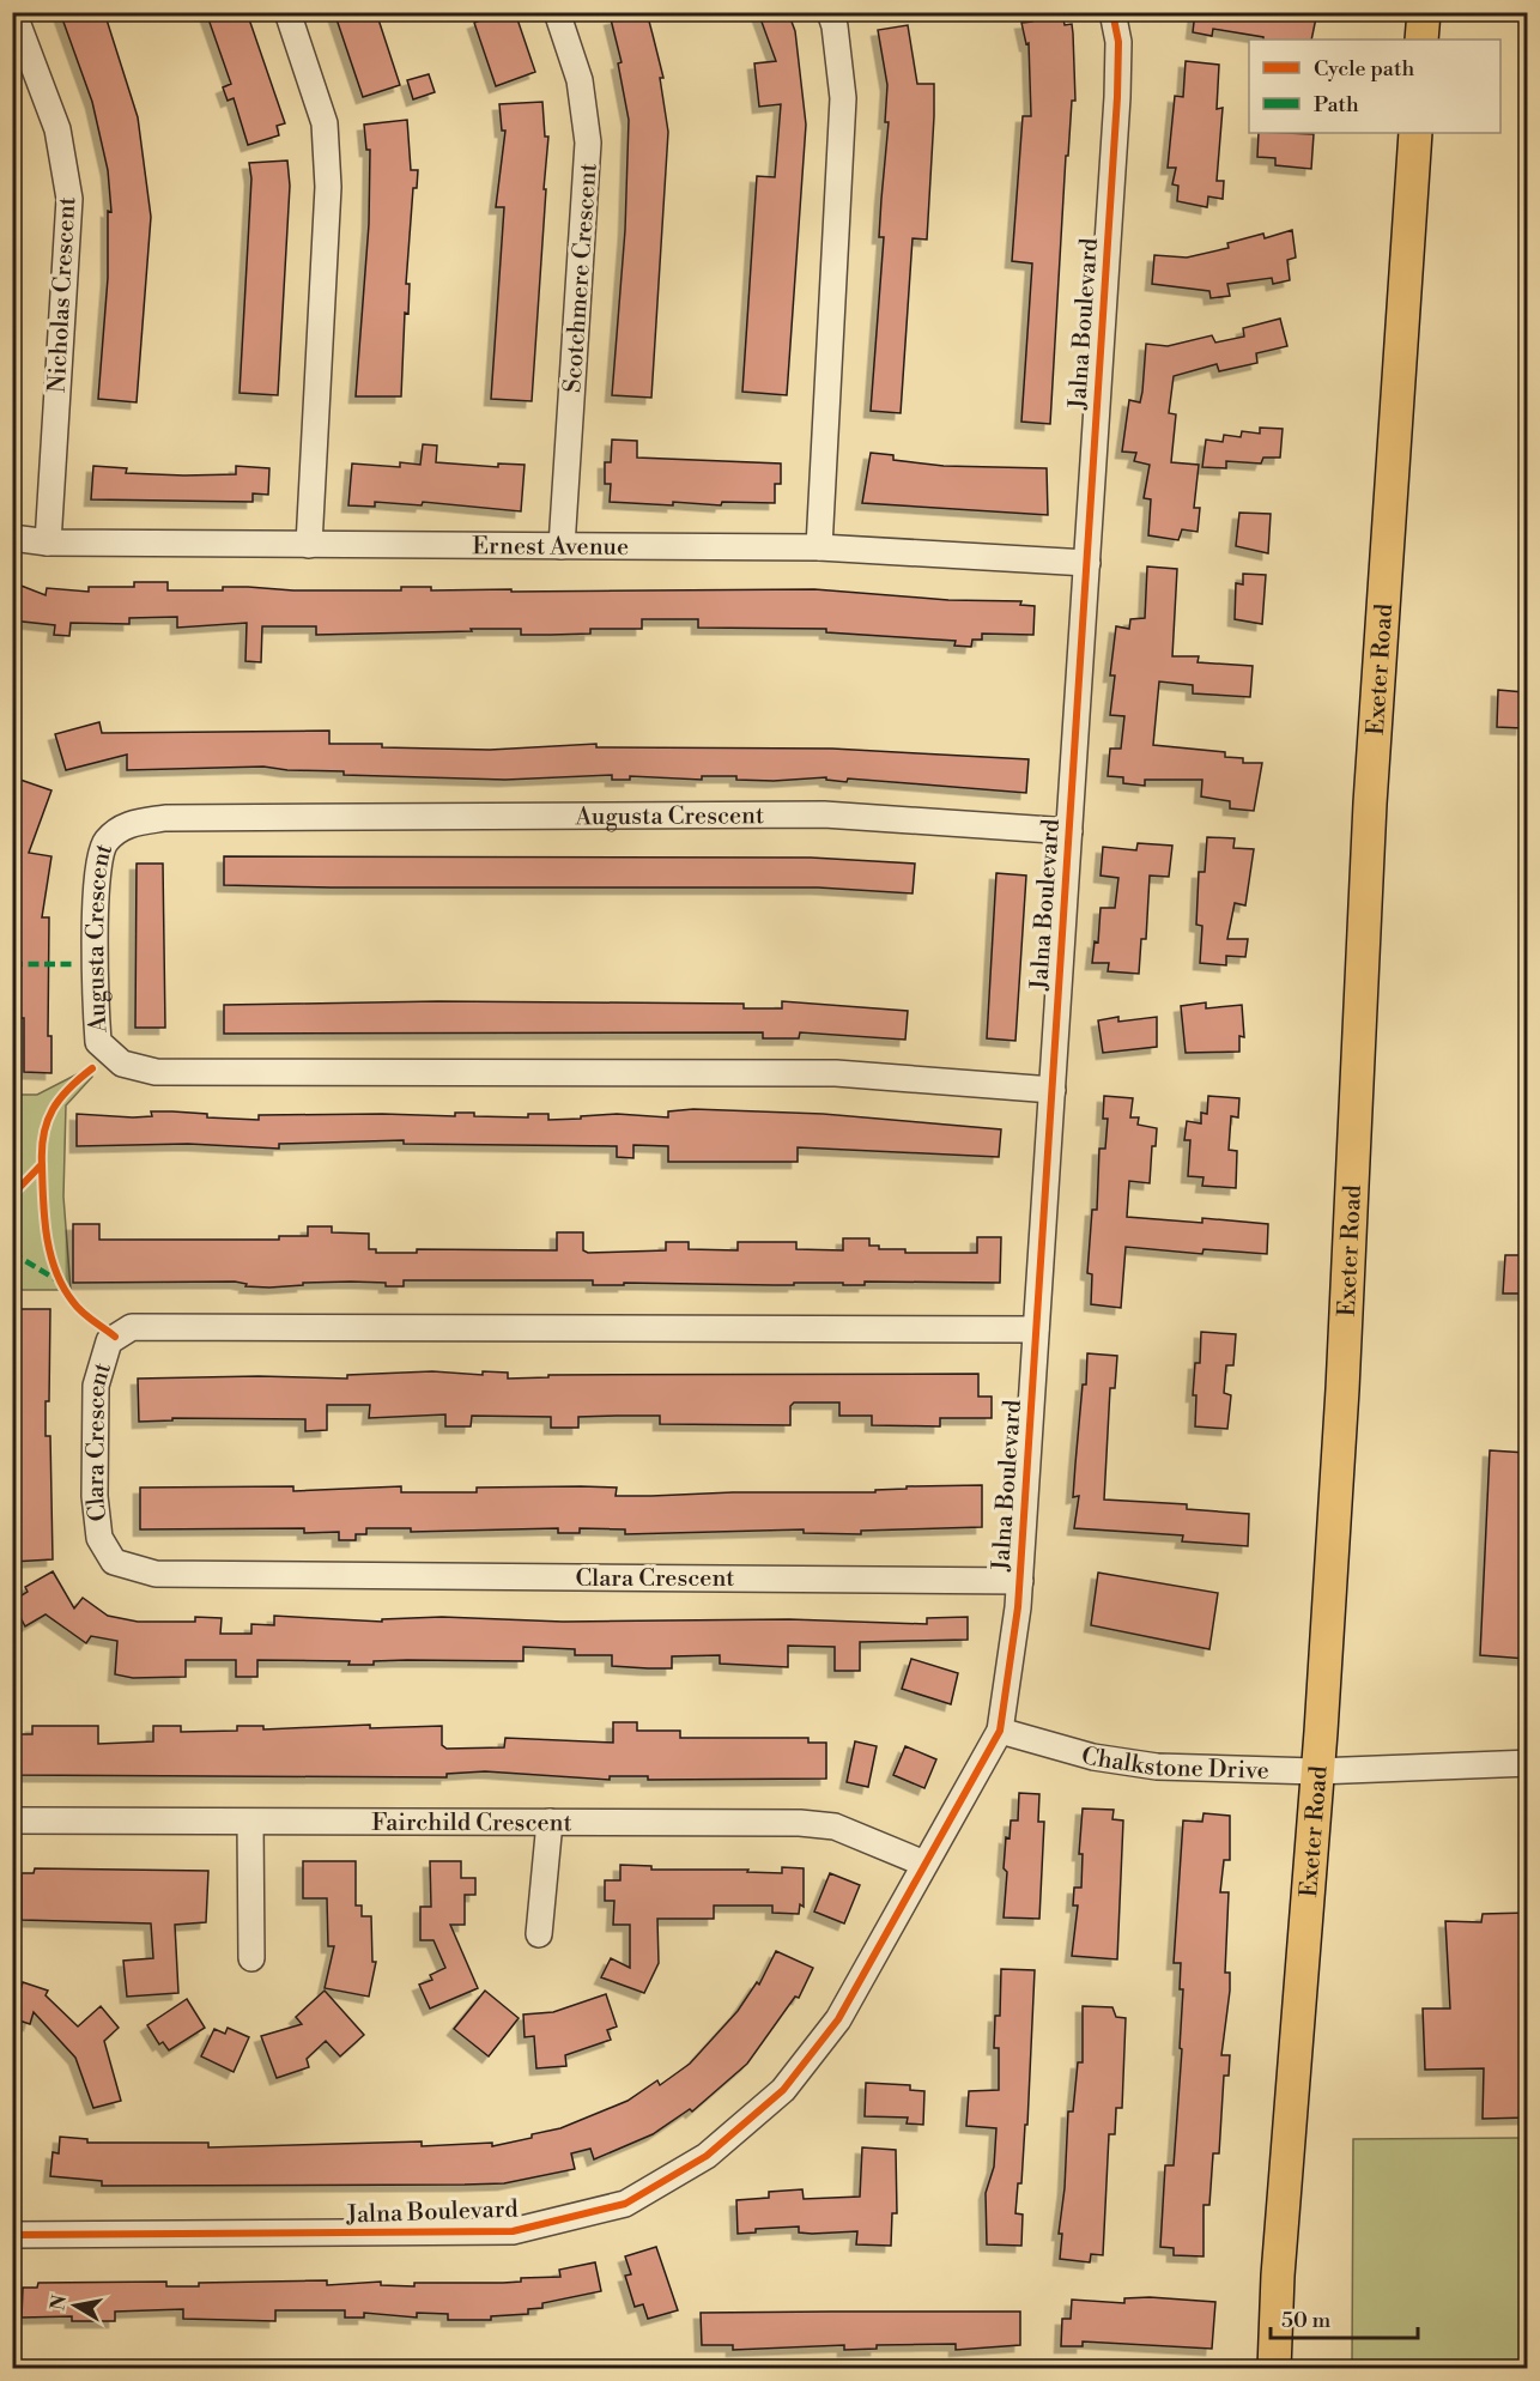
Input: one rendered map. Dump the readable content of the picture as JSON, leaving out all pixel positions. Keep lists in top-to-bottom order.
{
  "streets": {
    "main road": ["Exeter Road"],
    "street": [
      "Scotchmere Crescent",
      "Nicholas Crescent",
      "Jalna Boulevard",
      "Ernest Avenue",
      "Augusta Crescent",
      "Clara Crescent",
      "Chalkstone Drive",
      "Fairchild Crescent"
    ]
  },
  "crossings": [
    ["Scotchmere Crescent", "Ernest Avenue"],
    ["Nicholas Crescent", "Ernest Avenue"],
    ["Jalna Boulevard", "Ernest Avenue"],
    ["Jalna Boulevard", "Augusta Crescent"],
    ["Jalna Boulevard", "Clara Crescent"],
    ["Jalna Boulevard", "Chalkstone Drive"],
    ["Jalna Boulevard", "Fairchild Crescent"],
    ["Exeter Road", "Chalkstone Drive"]
  ],
  "legend": ["Cycle path", "Path"],
  "scale_bar": "50 m",
  "north": "left"
}
